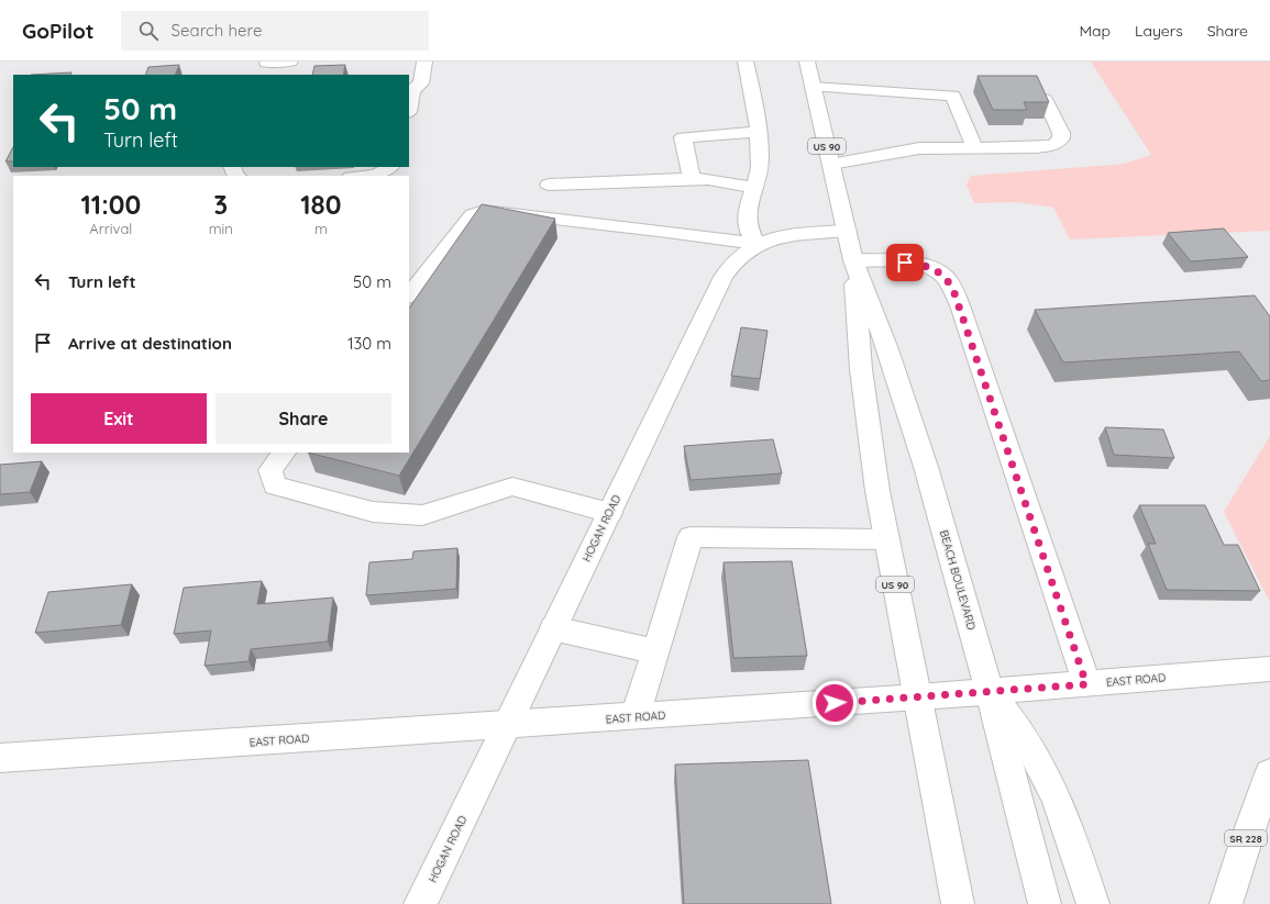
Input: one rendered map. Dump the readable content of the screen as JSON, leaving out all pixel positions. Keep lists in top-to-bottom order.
{
  "streets": {
    "main road": [
      "US 90",
      "HOGAN ROAD",
      "BEACH BOULEVARD",
      "EAST ROAD",
      "SR 228"
    ]
  },
  "crossings": [
    ["HOGAN ROAD", "BEACH BOULEVARD"],
    ["HOGAN ROAD", "EAST ROAD"],
    ["BEACH BOULEVARD", "EAST ROAD"]
  ],
  "page": {
    "header": "GoPilot",
    "search": "Search here",
    "nav": ["Map", "Layers", "Share"],
    "turn": ["50 m", "Turn left"],
    "eta": [
      "11:00",
      "Arrival",
      "3",
      "min",
      "180",
      "m"
    ],
    "list": [
      {
        "name": "Turn left",
        "value": "50 m"
      },
      {
        "name": "Arrive at destination",
        "value": "130 m"
      }
    ],
    "buttons": ["Exit", "Share"]
  }
}
